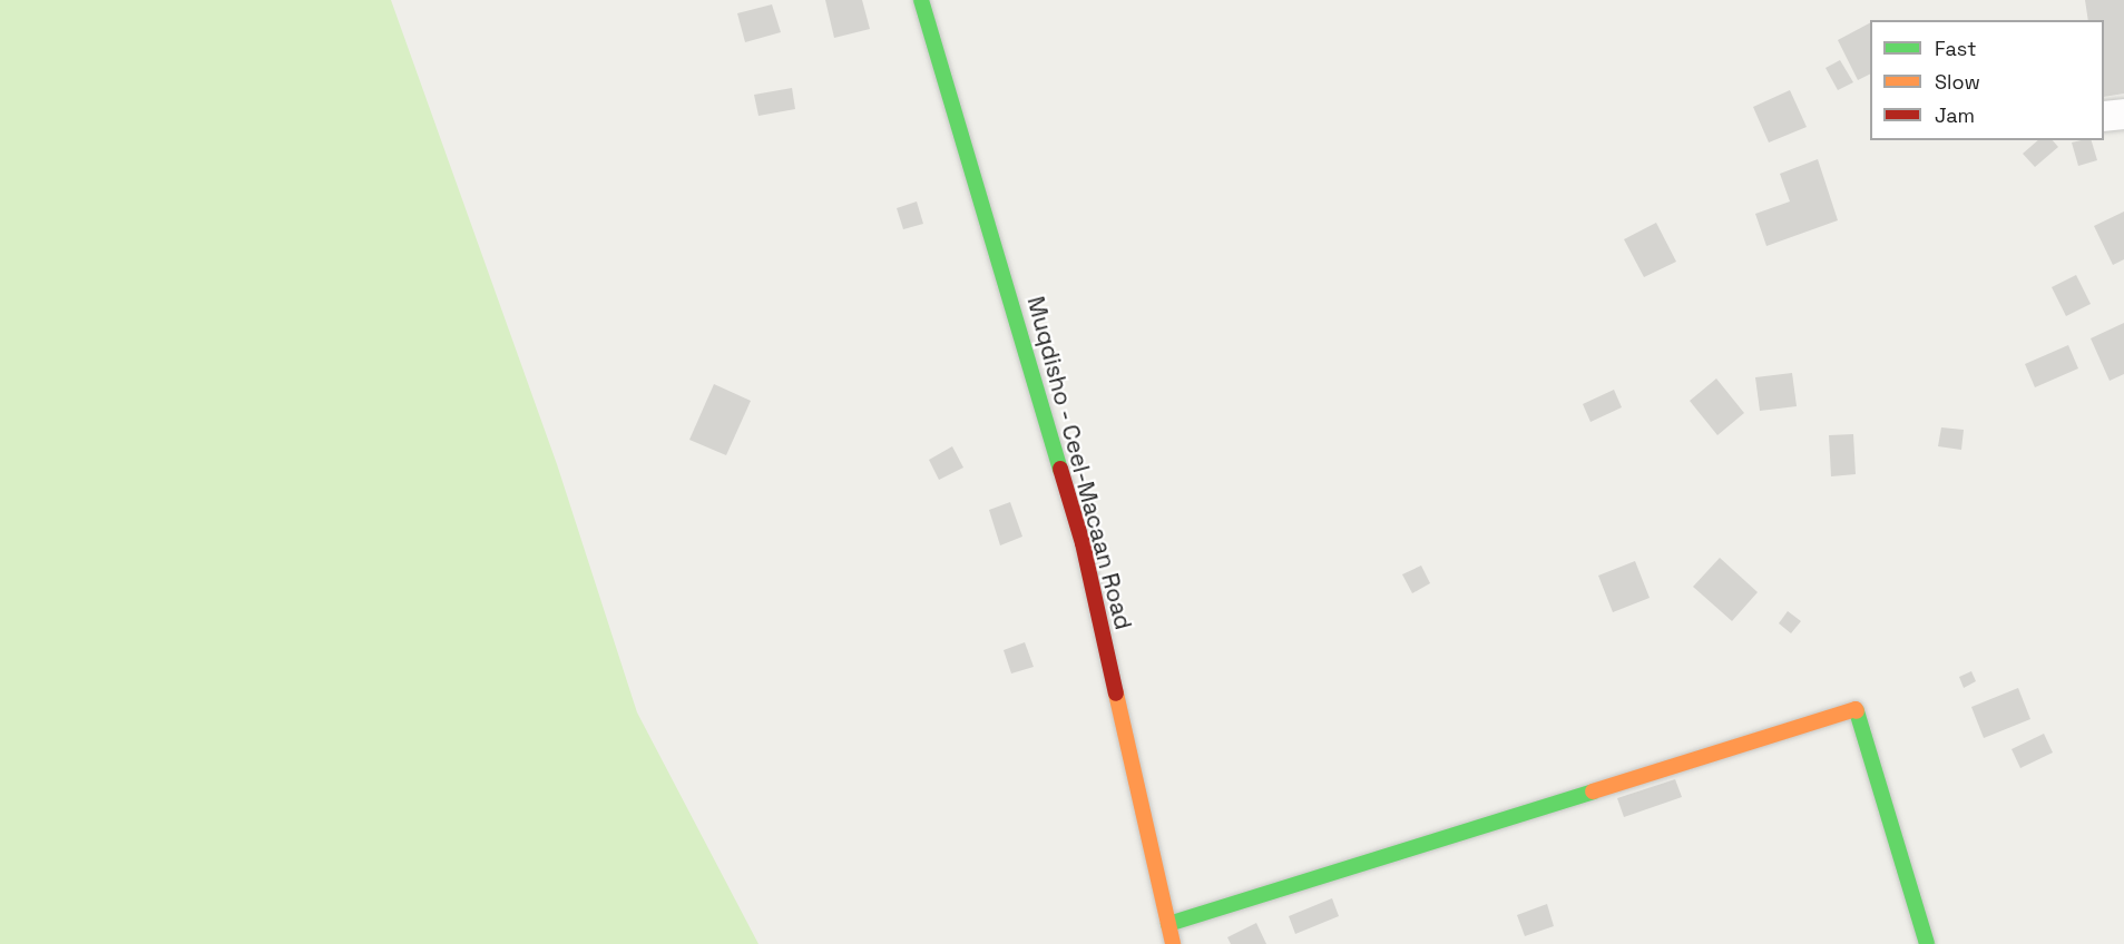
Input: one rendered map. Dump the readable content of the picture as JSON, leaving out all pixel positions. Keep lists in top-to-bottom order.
{
  "streets": {
    "street": ["Muqdisho - Ceel-Macaan Road"]
  },
  "legend": ["Fast", "Slow", "Jam"]
}
